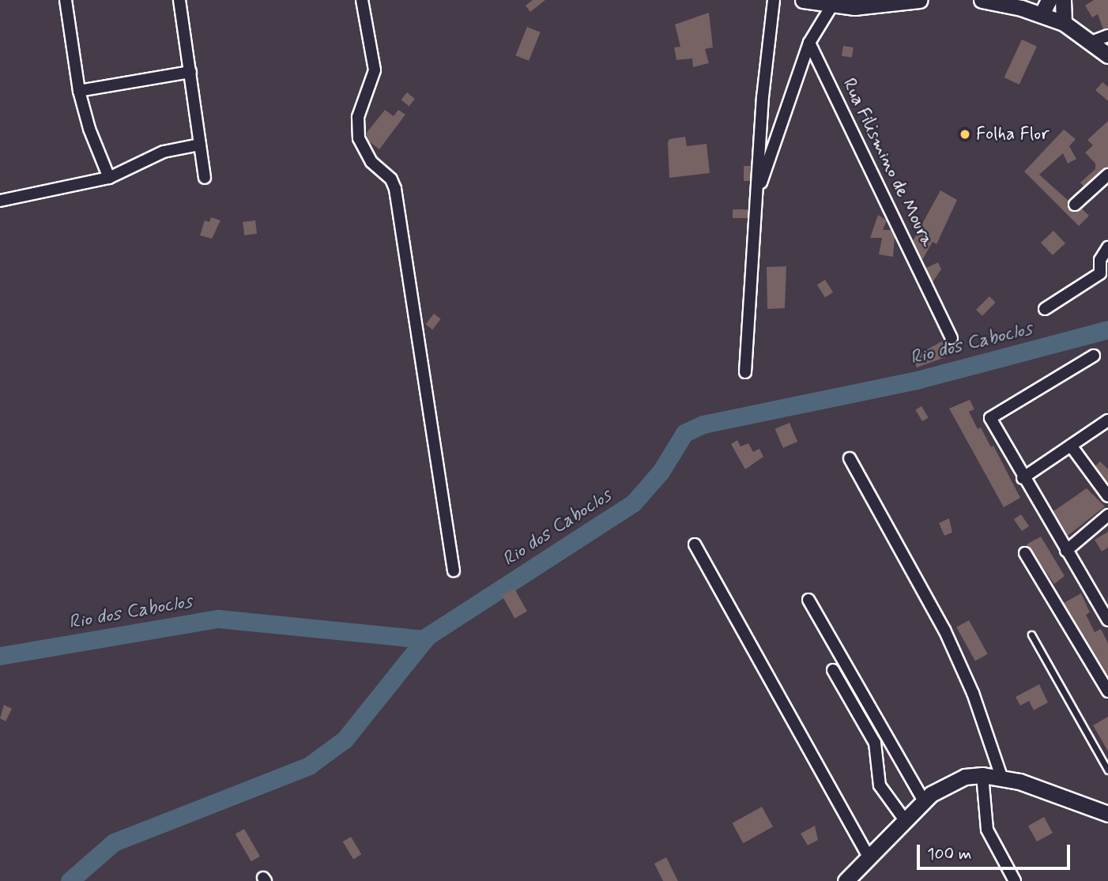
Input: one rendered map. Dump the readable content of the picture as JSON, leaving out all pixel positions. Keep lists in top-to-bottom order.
{
  "streets": {
    "street": ["Rua Filismino de Moura"]
  },
  "water": ["Rio dos Caboclos"],
  "places": ["Folha Flor"],
  "scale_bar": "100 m"
}
